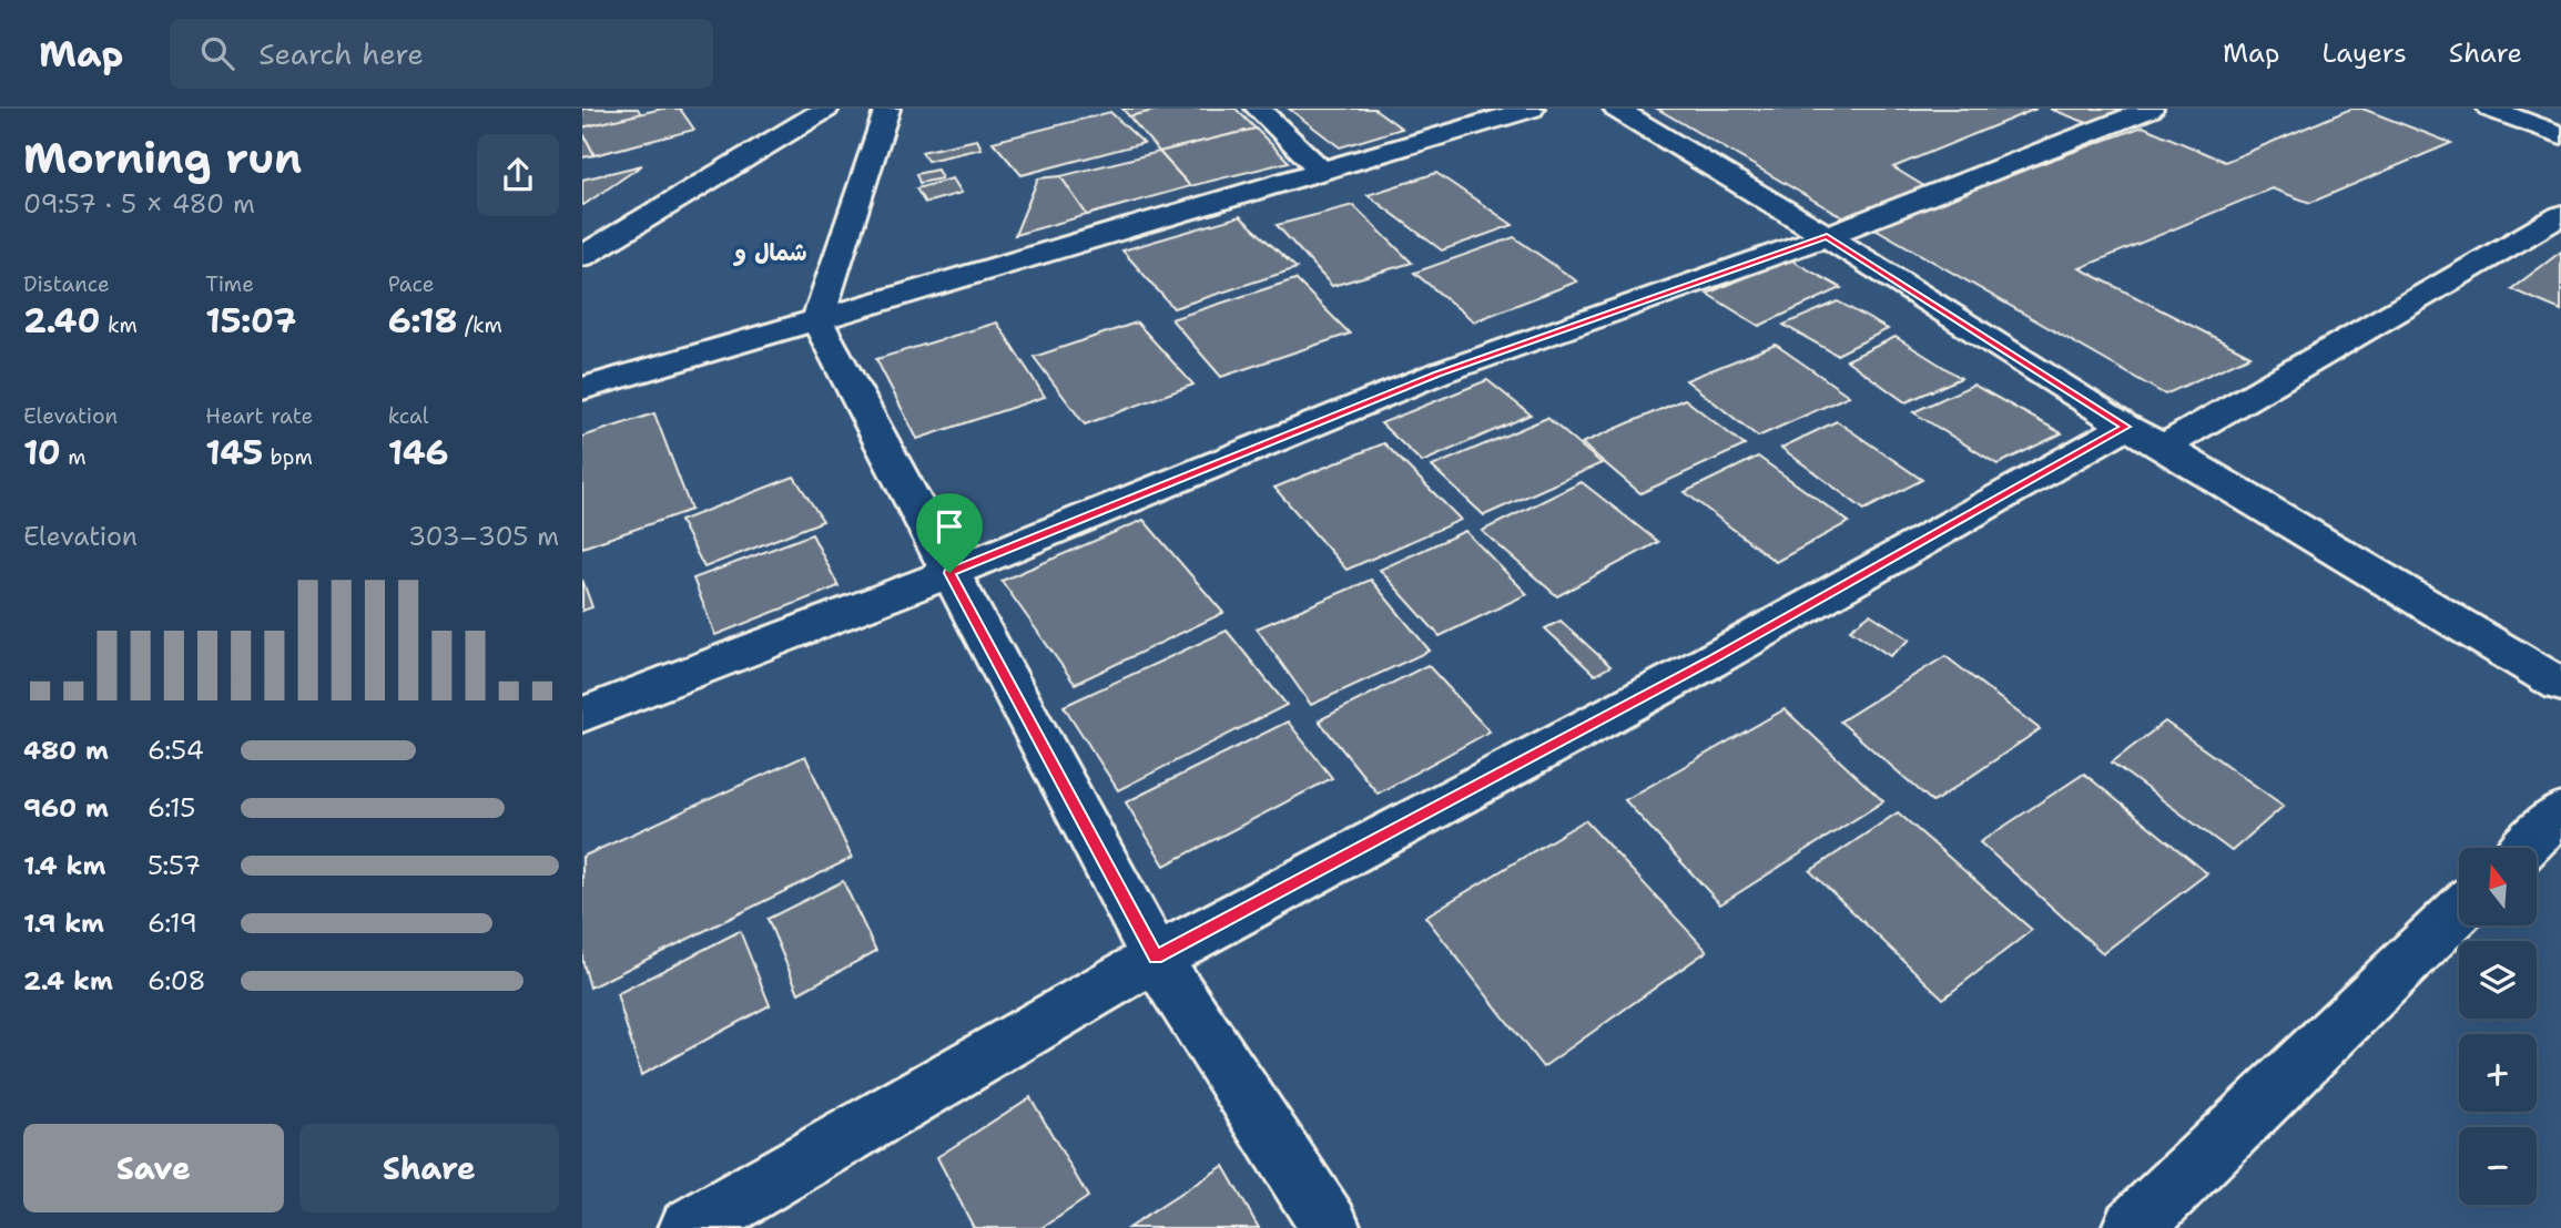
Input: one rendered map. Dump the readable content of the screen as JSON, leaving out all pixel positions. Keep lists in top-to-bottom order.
{
  "districts": ["شمال و"],
  "north": "top",
  "page": {
    "header": "Map",
    "search": "Search here",
    "nav": ["Map", "Layers", "Share"],
    "heading": ["Morning run", "09:57 · 5 × 480 m"],
    "stats": [
      ["Distance", "2.40 km"],
      ["Time", "15:07"],
      ["Pace", "6:18 /km"],
      ["Elevation", "10 m"],
      ["Heart rate", "145 bpm"],
      ["kcal", "146"]
    ],
    "chart": ["Elevation", "303–305 m"],
    "list": [
      {
        "name": "480 m",
        "note": "6:54"
      },
      {
        "name": "960 m",
        "note": "6:15"
      },
      {
        "name": "1.4 km",
        "note": "5:57"
      },
      {
        "name": "1.9 km",
        "note": "6:19"
      },
      {
        "name": "2.4 km",
        "note": "6:08"
      }
    ],
    "map_buttons": ["+", "−"],
    "buttons": ["Save", "Share"]
  }
}
